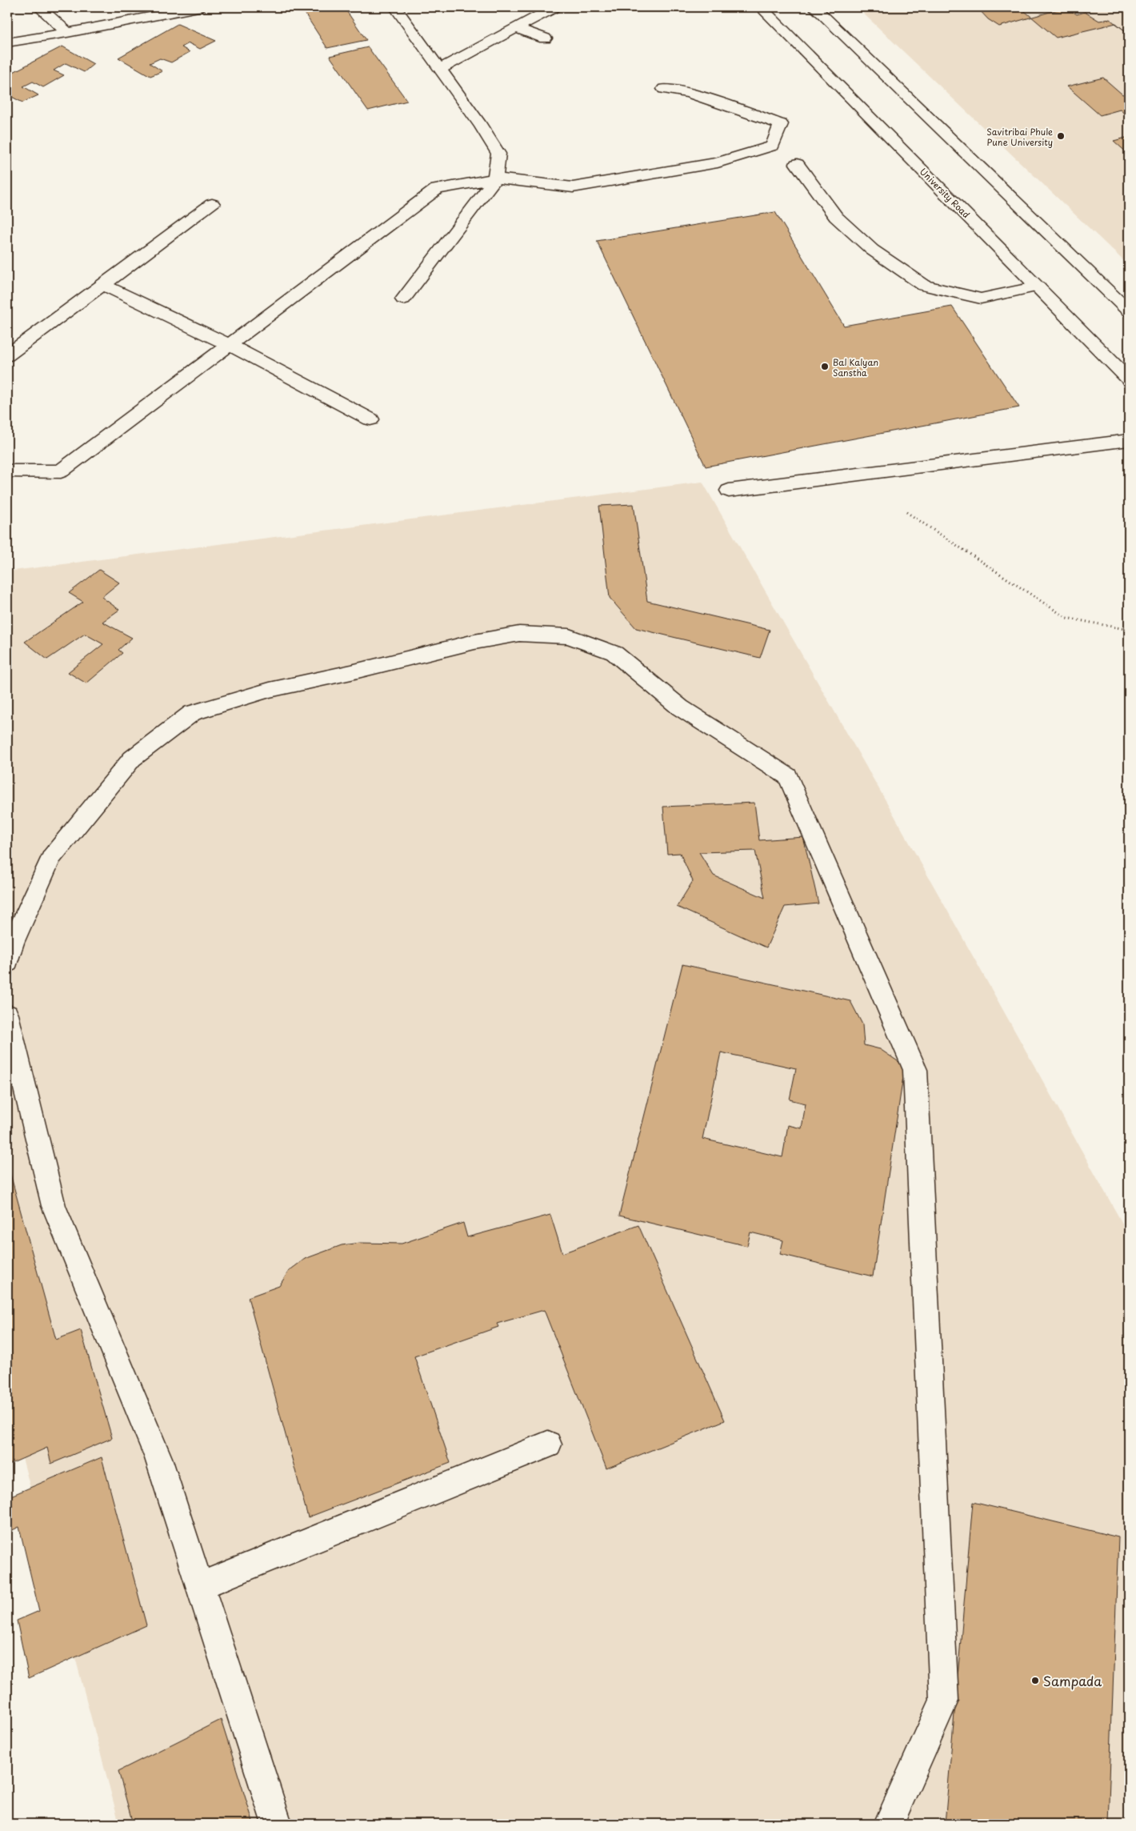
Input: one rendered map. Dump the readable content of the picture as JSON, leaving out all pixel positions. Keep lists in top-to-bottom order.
{
  "streets": {
    "main road": ["University Road"]
  },
  "places": ["Savitribai Phule Pune University", "Bal Kalyan Sanstha", "Sampada"]
}
